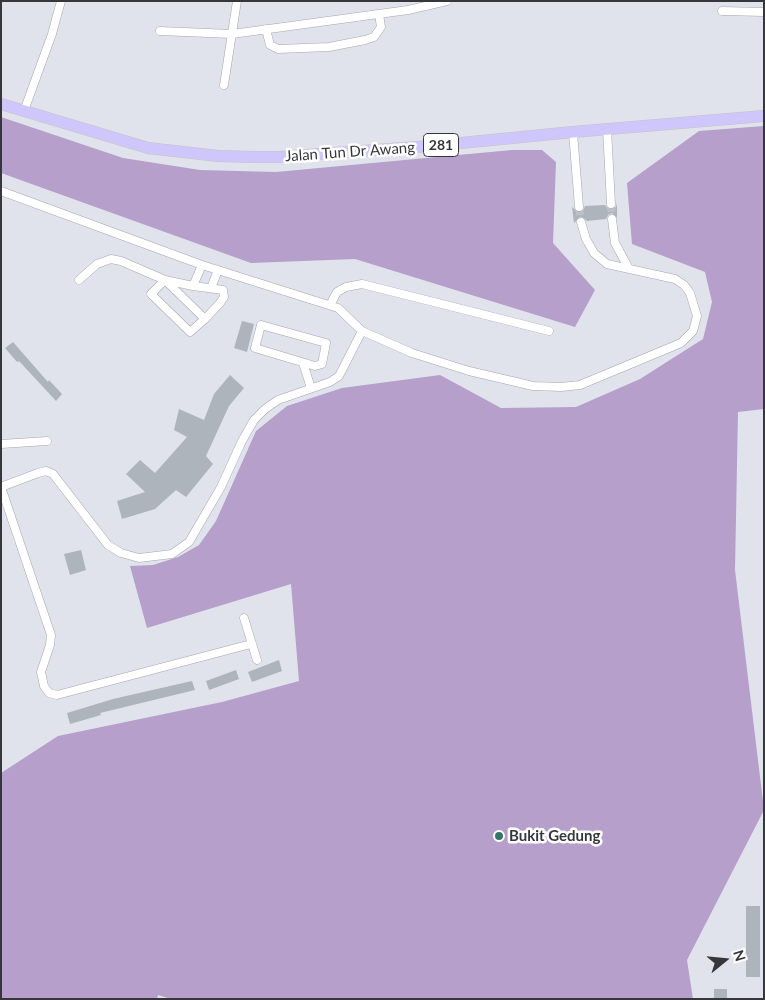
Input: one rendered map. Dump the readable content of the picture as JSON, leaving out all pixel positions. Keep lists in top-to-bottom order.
{
  "streets": {
    "main road": ["281", "Jalan Tun Dr Awang"]
  },
  "places": ["Bukit Gedung"],
  "north": "right"
}
